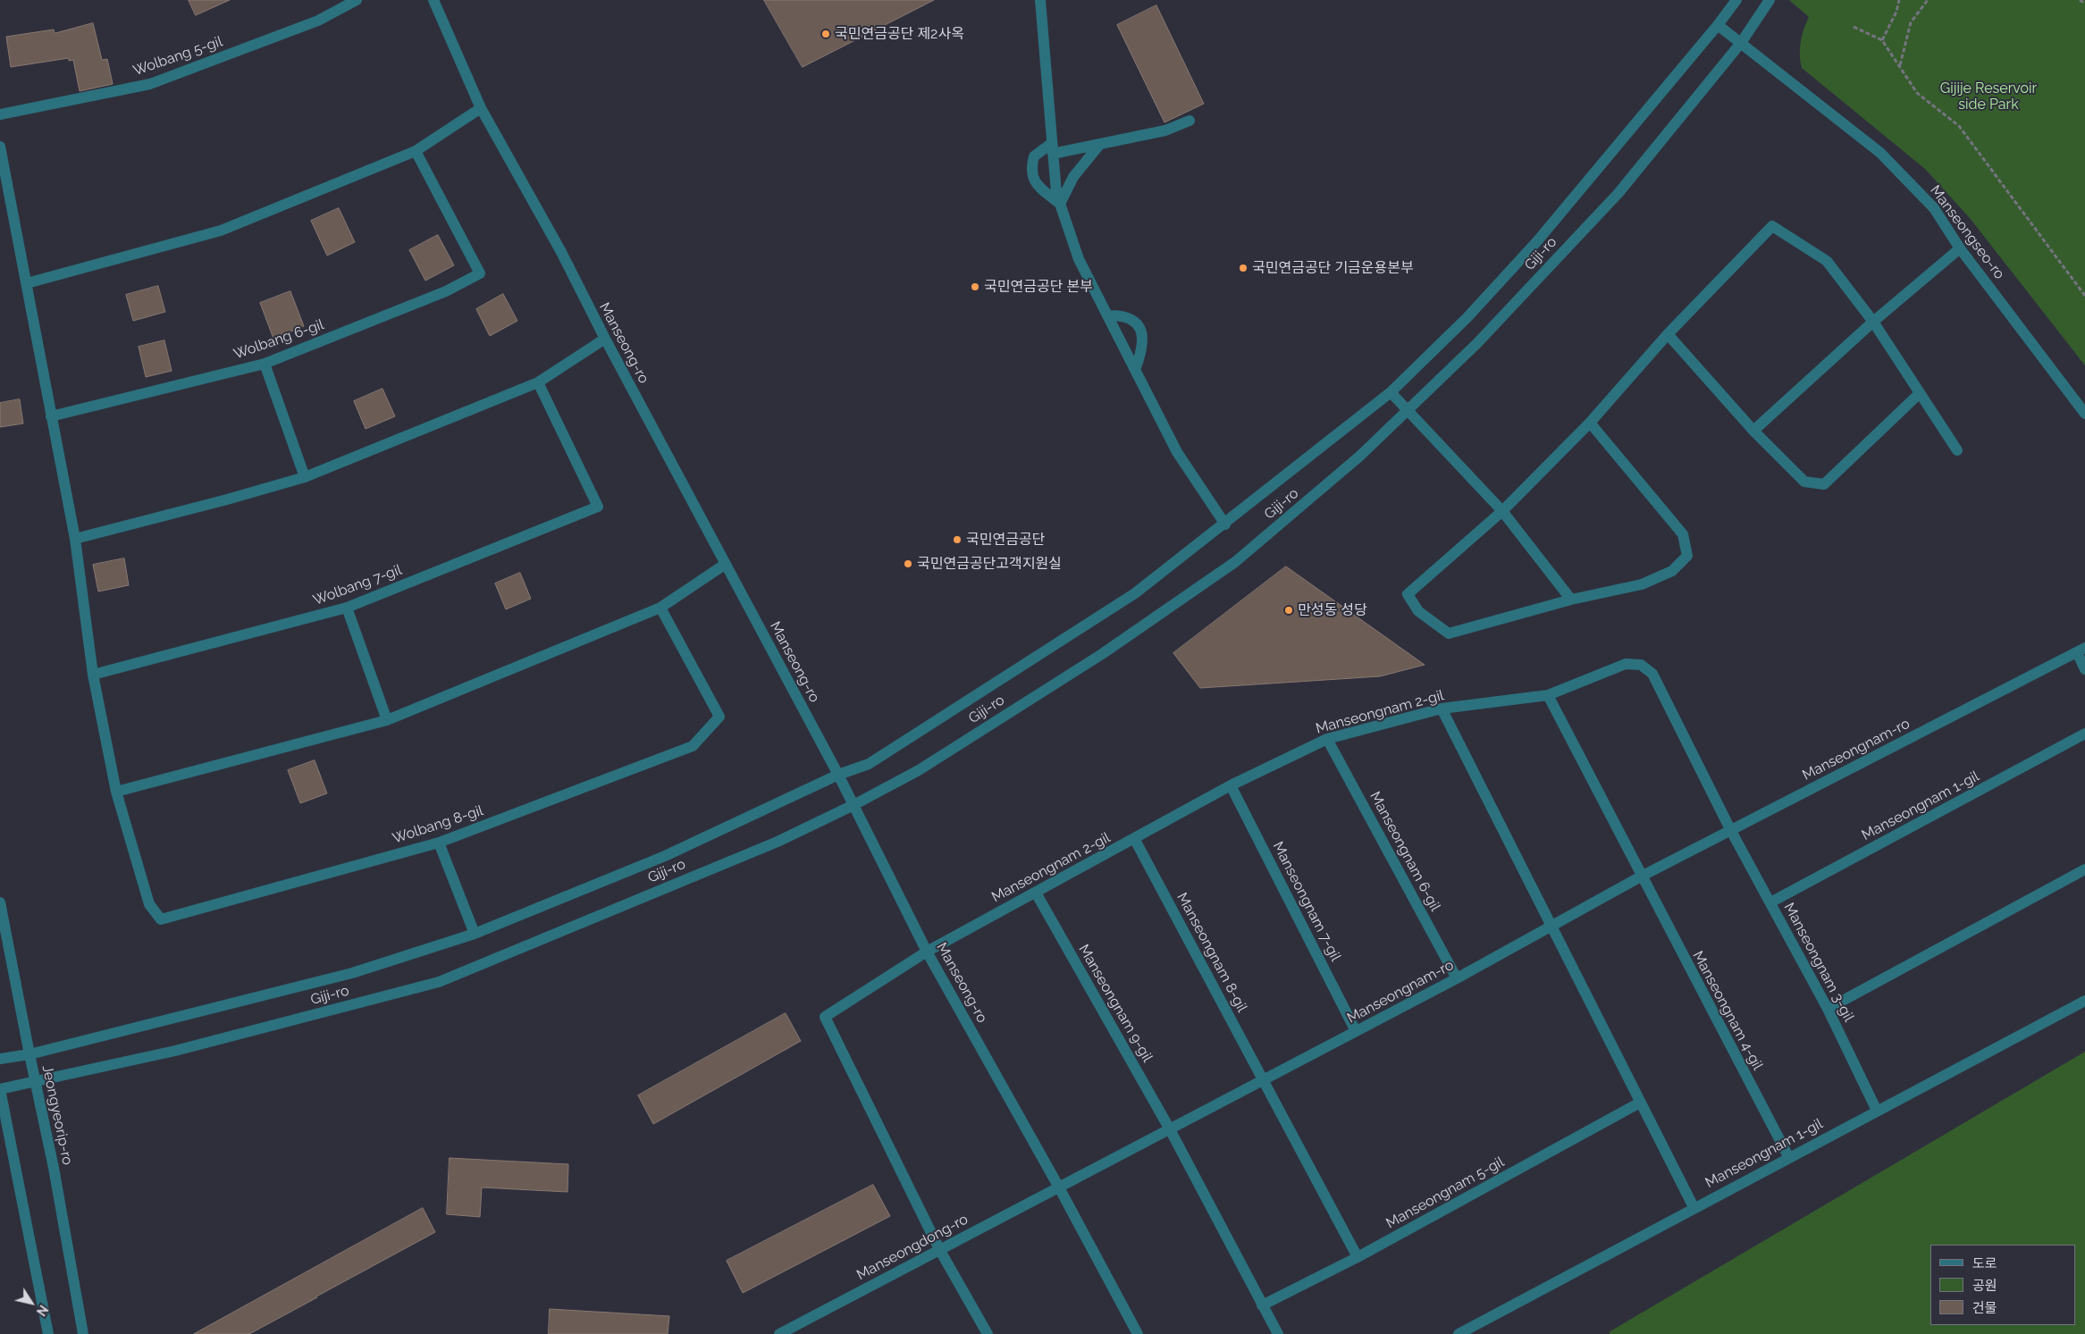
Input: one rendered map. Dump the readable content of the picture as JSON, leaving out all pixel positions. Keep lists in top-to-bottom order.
{
  "streets": {
    "street": [
      "Wolbang 5-gil",
      "Manseongseo-ro",
      "Giji-ro",
      "Wolbang 6-gil",
      "Manseong-ro",
      "Wolbang 7-gil",
      "Manseongnam 2-gil",
      "Manseongnam-ro",
      "Manseongnam 1-gil",
      "Wolbang 8-gil",
      "Manseongnam 6-gil",
      "Manseongnam 7-gil",
      "Manseongnam 8-gil",
      "Manseongnam 3-gil",
      "Manseongnam 9-gil",
      "Manseongnam 4-gil",
      "Jeongyeorip-ro",
      "Manseongnam 5-gil",
      "Manseongdong-ro"
    ]
  },
  "crossings": [
    ["Manseongseo-ro", "Giji-ro"],
    ["Giji-ro", "Manseong-ro"],
    ["Giji-ro", "Jeongyeorip-ro"],
    ["Manseong-ro", "Manseongnam 2-gil"],
    ["Manseong-ro", "Manseongnam-ro"],
    ["Manseong-ro", "Manseongdong-ro"],
    ["Wolbang 7-gil", "Wolbang 8-gil"],
    ["Manseongnam 2-gil", "Manseongnam-ro"],
    ["Manseongnam 2-gil", "Manseongnam 6-gil"],
    ["Manseongnam 2-gil", "Manseongnam 7-gil"],
    ["Manseongnam 2-gil", "Manseongnam 8-gil"],
    ["Manseongnam 2-gil", "Manseongnam 3-gil"],
    ["Manseongnam 2-gil", "Manseongnam 9-gil"],
    ["Manseongnam 2-gil", "Manseongdong-ro"],
    ["Manseongnam-ro", "Manseongnam 6-gil"],
    ["Manseongnam-ro", "Manseongnam 7-gil"],
    ["Manseongnam-ro", "Manseongnam 8-gil"],
    ["Manseongnam-ro", "Manseongnam 3-gil"],
    ["Manseongnam-ro", "Manseongnam 9-gil"],
    ["Manseongnam-ro", "Manseongnam 4-gil"],
    ["Manseongnam-ro", "Manseongdong-ro"],
    ["Manseongnam 1-gil", "Manseongnam 3-gil"],
    ["Manseongnam 1-gil", "Manseongnam 4-gil"]
  ],
  "parks": ["Gijije Reservoir side Park"],
  "places": [
    "국민연금공단 제2사옥",
    "국민연금공단 기금운용본부",
    "국민연금공단 본부",
    "국민연금공단",
    "국민연금공단고객지원실",
    "만성동 성당"
  ],
  "legend": ["도로", "공원", "건물"],
  "north": "bottom right"
}
